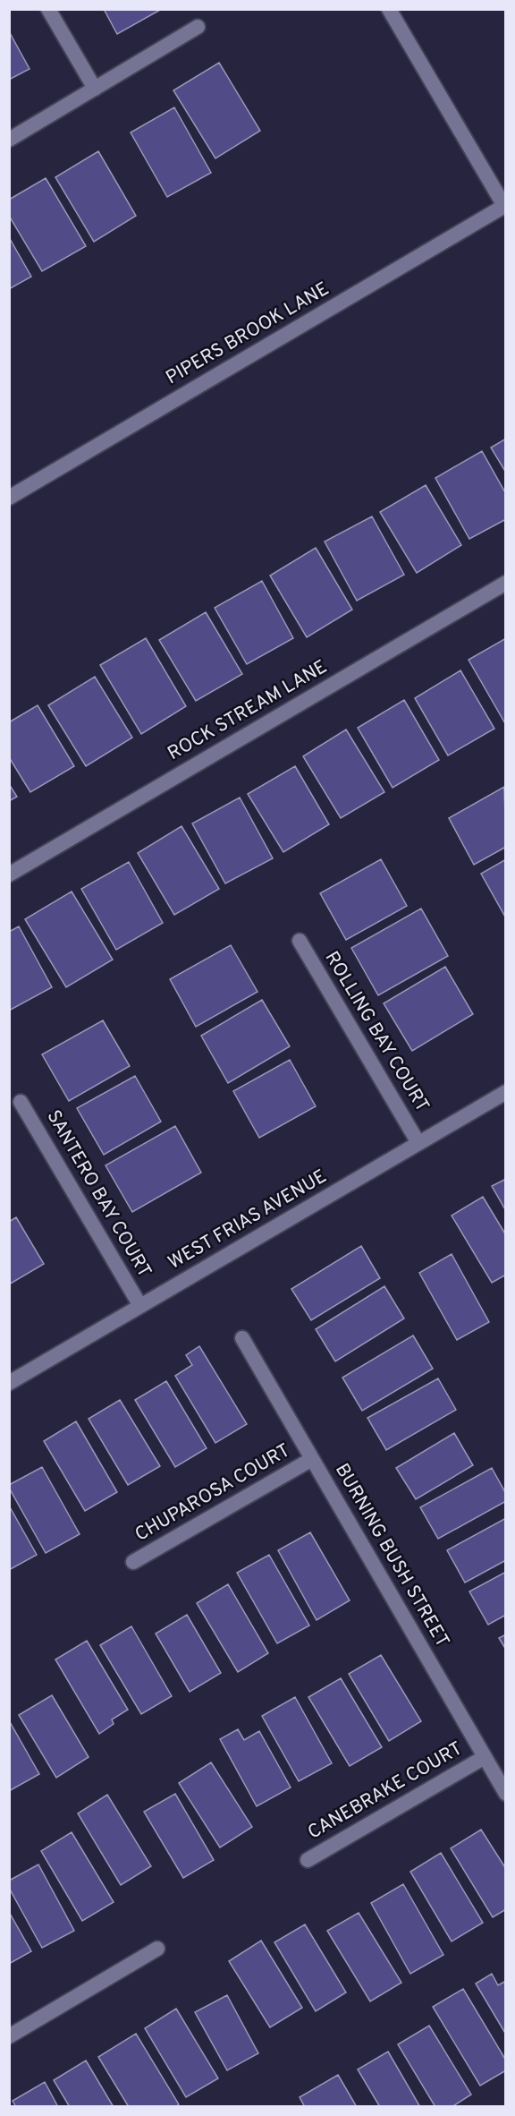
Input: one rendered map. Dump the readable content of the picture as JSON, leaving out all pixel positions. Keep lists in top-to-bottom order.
{
  "streets": {
    "street": [
      "PIPERS BROOK LANE",
      "ROCK STREAM LANE",
      "ROLLING BAY COURT",
      "SANTERO BAY COURT",
      "WEST FRIAS AVENUE",
      "CHUPAROSA COURT",
      "BURNING BUSH STREET",
      "CANEBRAKE COURT"
    ]
  },
  "crossings": [
    ["ROLLING BAY COURT", "WEST FRIAS AVENUE"],
    ["SANTERO BAY COURT", "WEST FRIAS AVENUE"],
    ["CHUPAROSA COURT", "BURNING BUSH STREET"],
    ["BURNING BUSH STREET", "CANEBRAKE COURT"]
  ]
}
